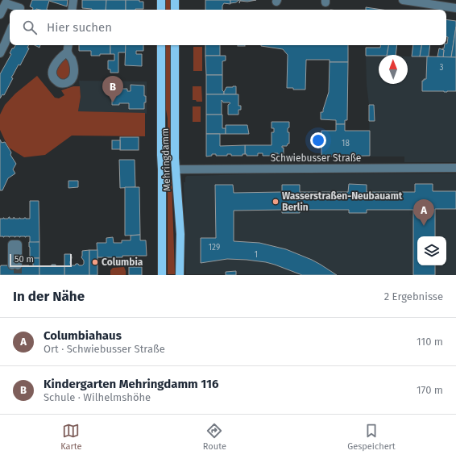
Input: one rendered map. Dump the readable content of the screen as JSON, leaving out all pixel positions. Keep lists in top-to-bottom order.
{
  "streets": {
    "main road": ["Mehringdamm"],
    "street": ["Schwiebusser Straße"]
  },
  "crossings": [
    ["Schwiebusser Straße", "Mehringdamm"]
  ],
  "places": ["Wasserstraßen-Neubauamt Berlin", "Columbia"],
  "house_numbers": [
    "3",
    "18",
    "129",
    "1"
  ],
  "scale_bar": "50 m",
  "north": "top",
  "page": {
    "search": "Hier suchen",
    "pins": ["B", "A"],
    "scale": "50 m",
    "heading": ["In der Nähe", "2 Ergebnisse"],
    "list": [
      {
        "mark": "A",
        "name": "Columbiahaus",
        "note": "Ort · Schwiebusser Straße",
        "value": "110 m"
      },
      {
        "mark": "B",
        "name": "Kindergarten Mehringdamm 116",
        "note": "Schule · Wilhelmshöhe",
        "value": "170 m"
      }
    ],
    "nav": ["Karte", "Route", "Gespeichert"]
  }
}
